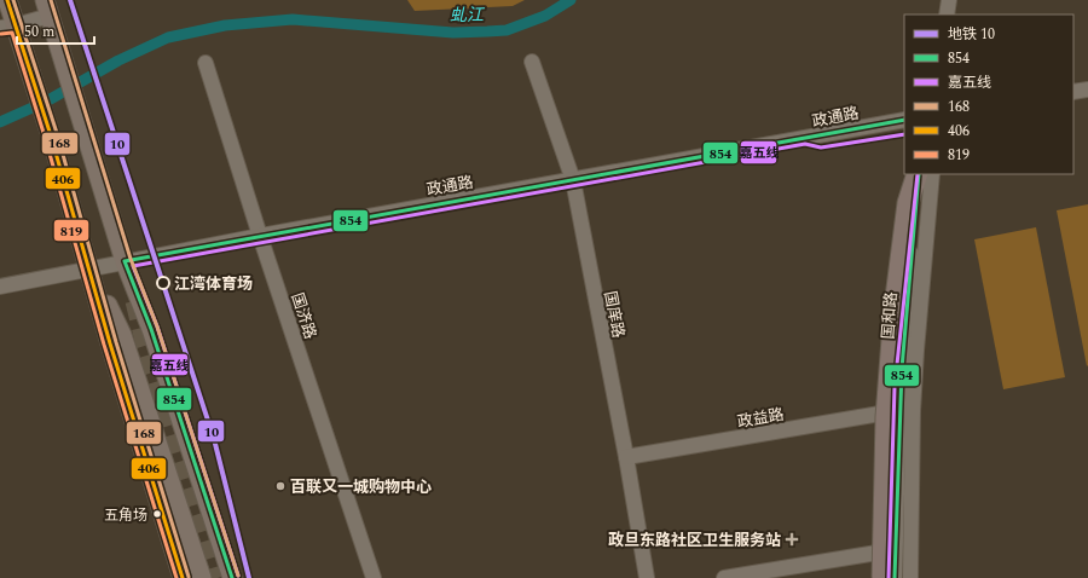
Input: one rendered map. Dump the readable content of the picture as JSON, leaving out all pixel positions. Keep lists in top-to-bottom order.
{
  "streets": {
    "street": [
      "政通路",
      "国庠路",
      "国济路",
      "国和路",
      "政益路"
    ]
  },
  "crossings": [
    ["政通路", "国庠路"],
    ["政通路", "国济路"],
    ["国庠路", "政益路"],
    ["国和路", "政益路"]
  ],
  "water": ["虬江"],
  "places": {
    "other": ["江湾体育场", "百联又一城购物中心", "五角场"],
    "health": ["政旦东路社区卫生服务站"]
  },
  "lines": [
    "metro line 10",
    "transit line 168",
    "transit line 406",
    "transit line 819",
    "transit line 854",
    "transit line 嘉五线"
  ],
  "legend": [
    "地铁 10",
    "854",
    "嘉五线",
    "168",
    "406",
    "819"
  ],
  "scale_bar": "50 m"
}
